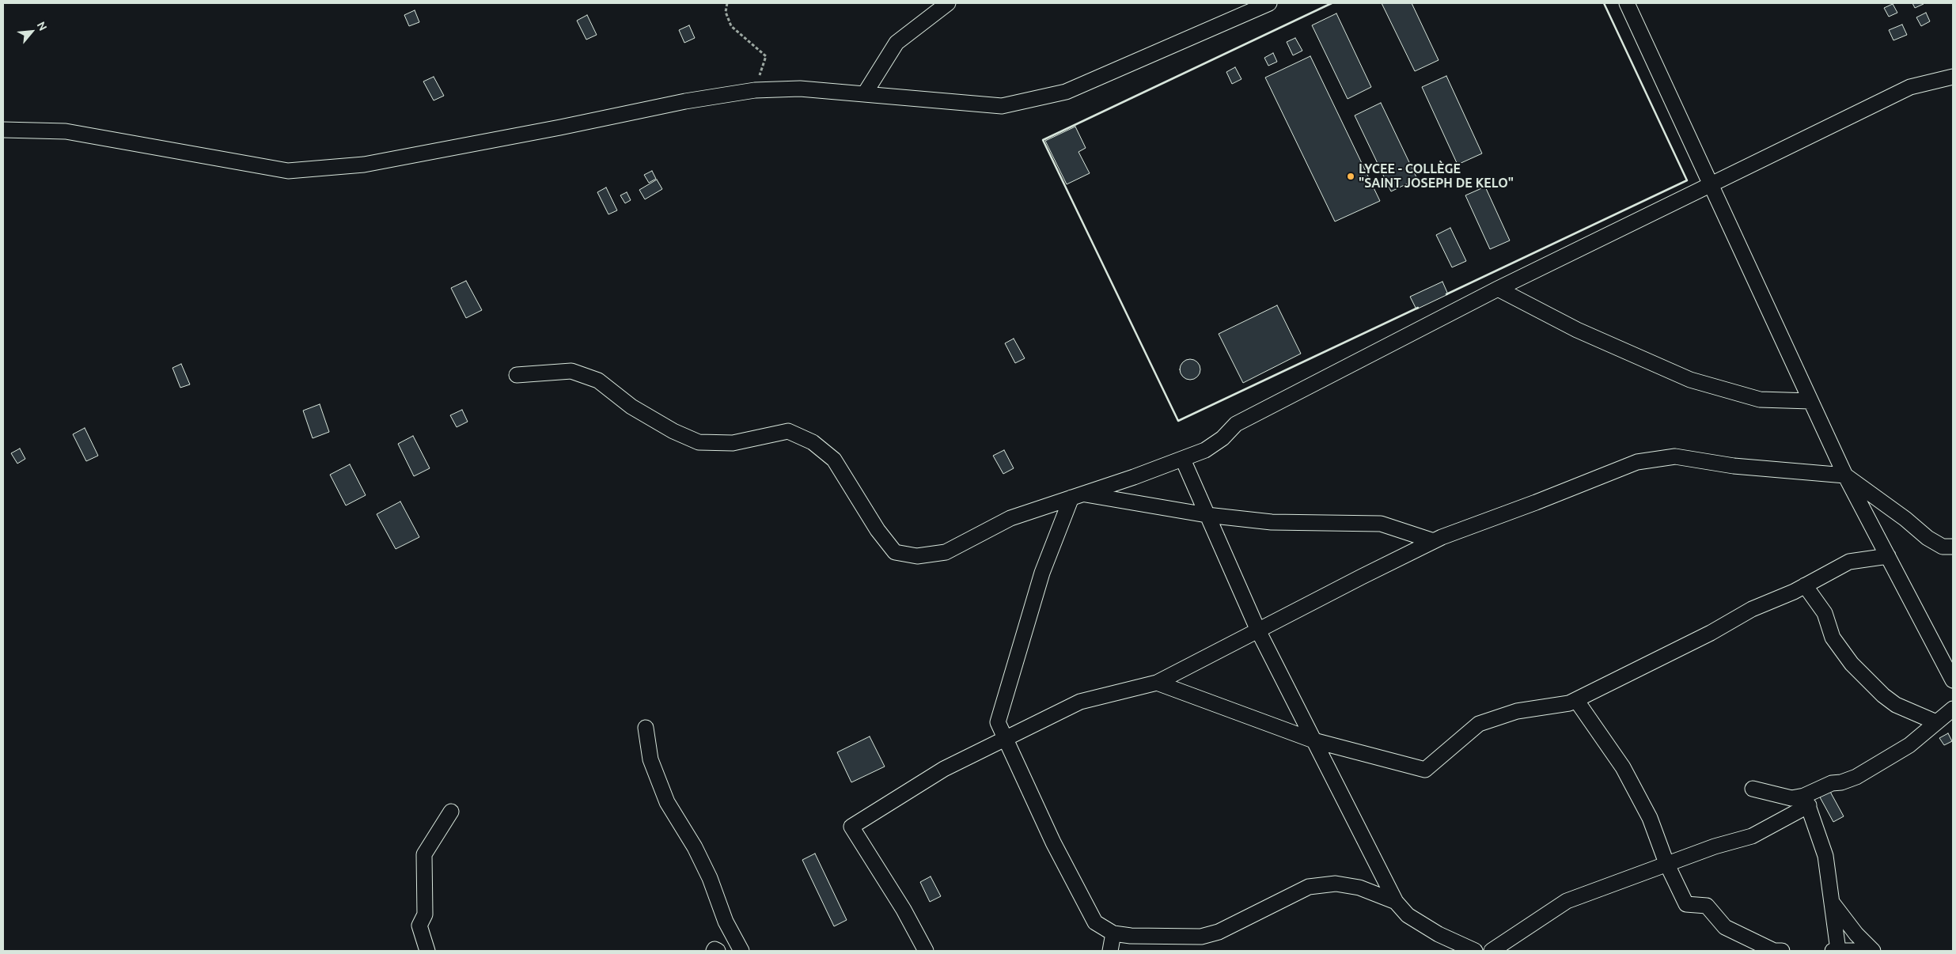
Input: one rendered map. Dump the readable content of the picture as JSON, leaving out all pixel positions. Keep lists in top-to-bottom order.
{
  "places": ["LYCEE - COLLÈGE \"SAINT JOSEPH DE KELO\""],
  "north": "top right"
}
